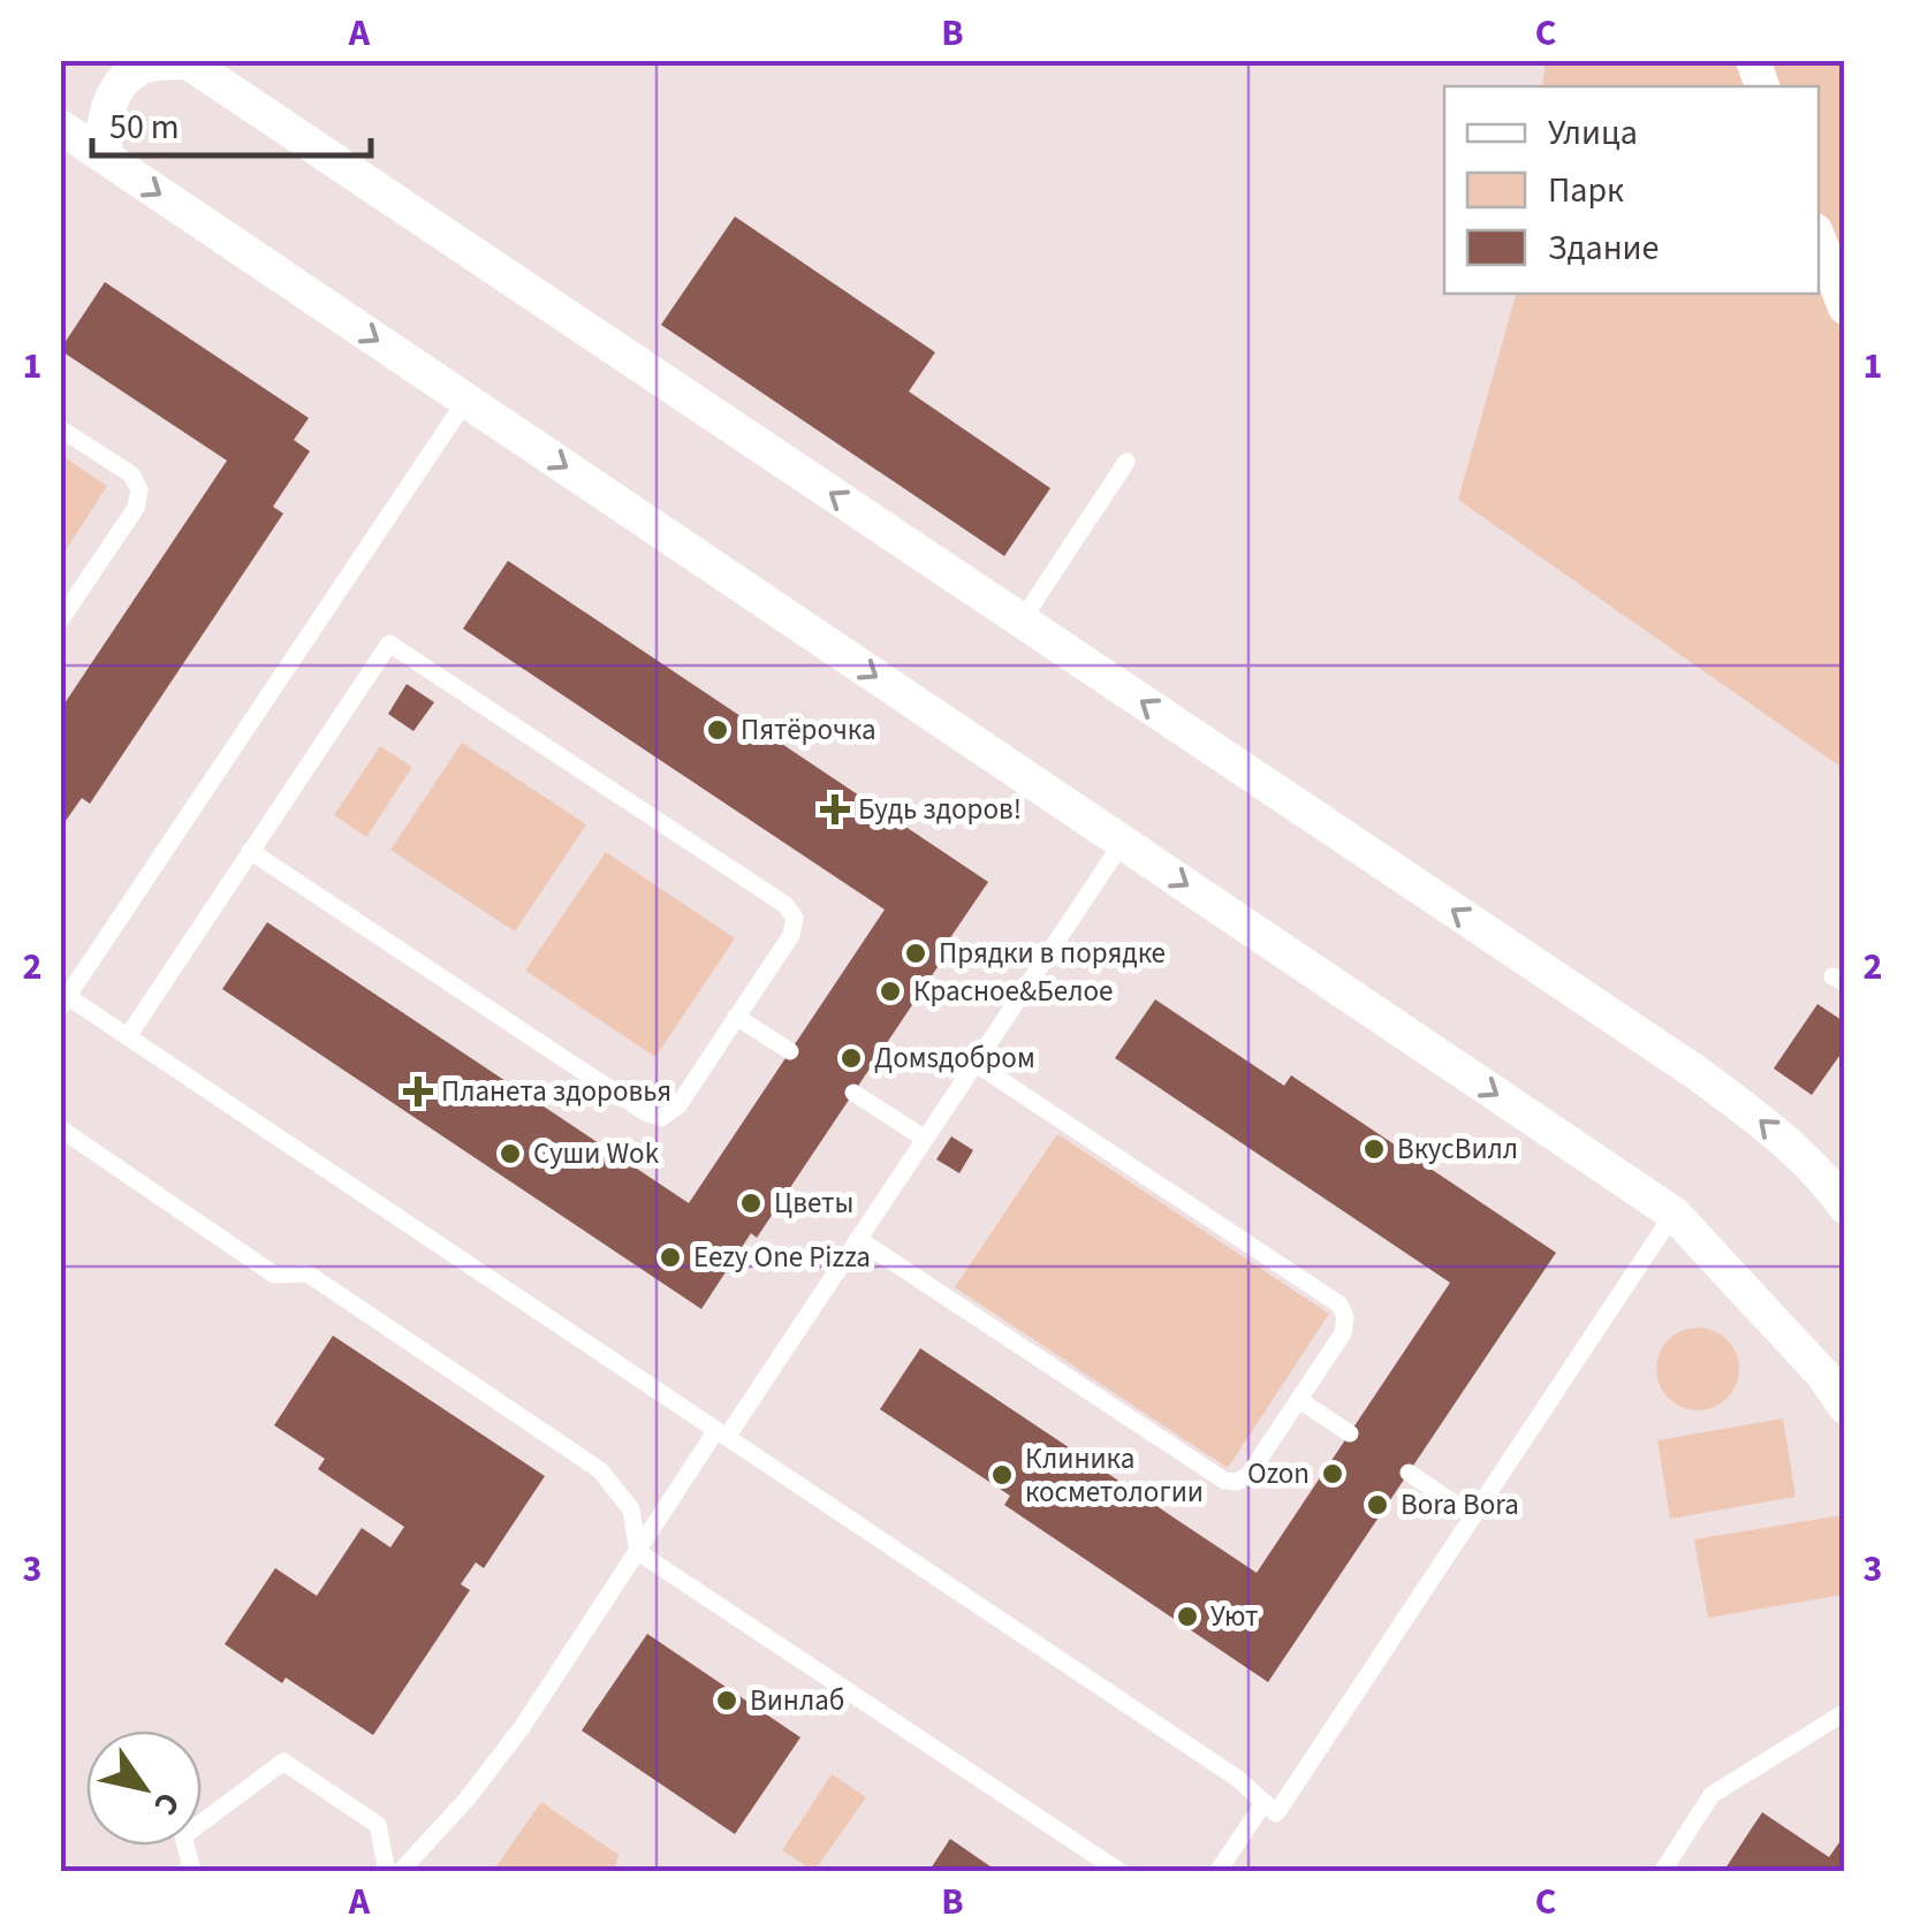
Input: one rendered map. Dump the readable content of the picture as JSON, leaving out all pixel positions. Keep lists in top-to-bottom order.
{
  "places": {
    "other": [
      "Пятёрочка",
      "Прядки в порядке",
      "Красное&Белое",
      "Домsдобром",
      "ВкусВилл",
      "Суши Wok",
      "Цветы",
      "Eezy One Pizza",
      "Ozon",
      "Клиника косметологии",
      "Bora Bora",
      "Уют",
      "Винлаб"
    ],
    "health": ["Будь здоров!", "Планета здоровья"]
  },
  "legend": ["Улица", "Парк", "Здание"],
  "scale_bar": "50 m",
  "north": "bottom right",
  "grid": {
    "columns": ["A", "B", "C"],
    "rows": ["1", "2", "3"]
  }
}
